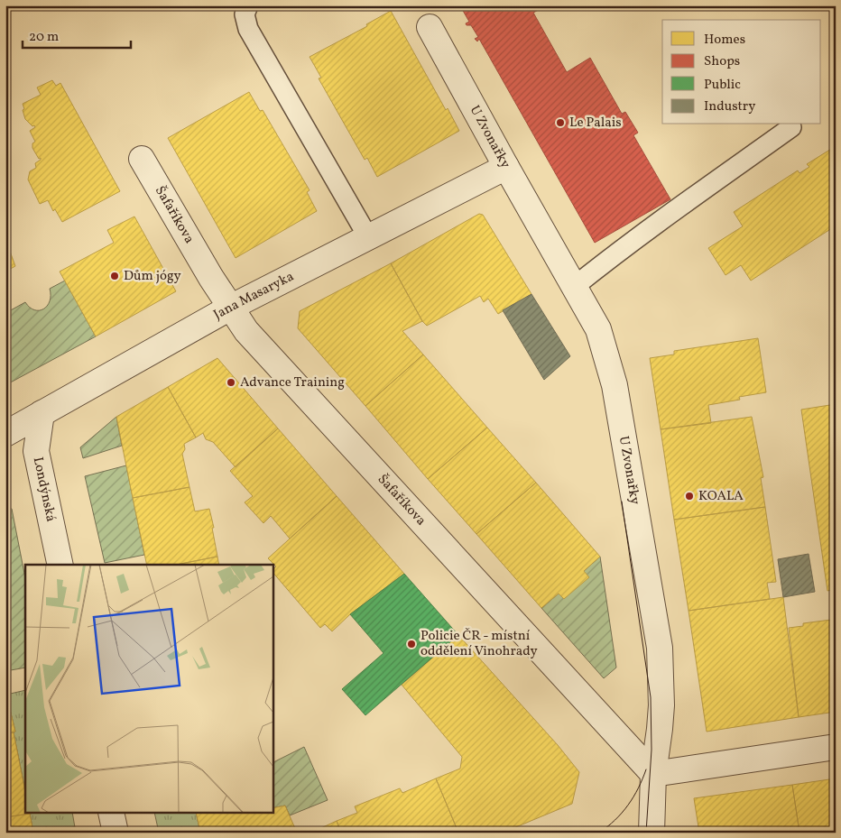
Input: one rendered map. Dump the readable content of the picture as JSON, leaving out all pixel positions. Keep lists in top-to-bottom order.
{
  "streets": {
    "street": [
      "U Zvonařky",
      "Šafaříkova",
      "Jana Masaryka",
      "Londýnská"
    ]
  },
  "crossings": [
    ["U Zvonařky", "Šafaříkova"],
    ["U Zvonařky", "Jana Masaryka"],
    ["Šafaříkova", "Jana Masaryka"],
    ["Jana Masaryka", "Londýnská"]
  ],
  "places": [
    "Le Palais",
    "Dům jógy",
    "Advance Training",
    "KOALA",
    "Policie ČR - místní oddělení Vinohrady"
  ],
  "legend": [
    "Homes",
    "Shops",
    "Public",
    "Industry"
  ],
  "scale_bar": "20 m"
}
